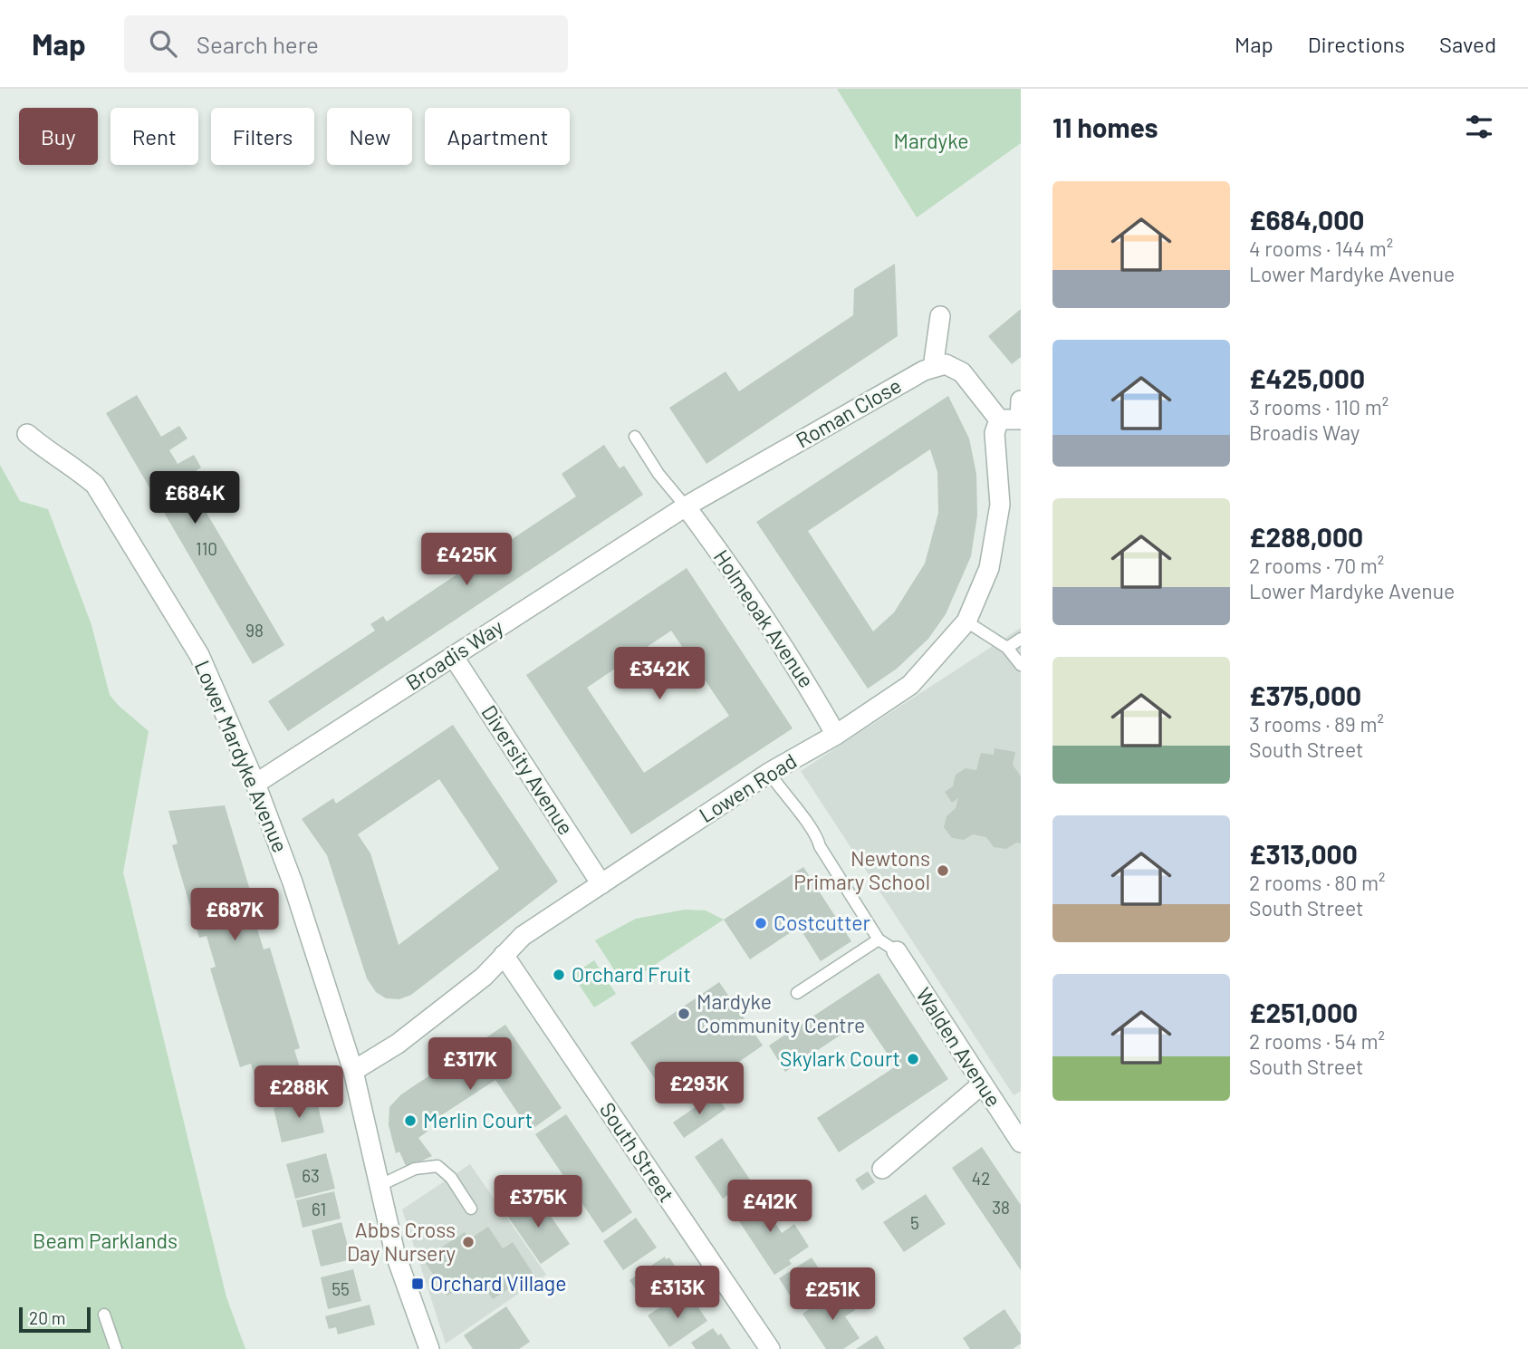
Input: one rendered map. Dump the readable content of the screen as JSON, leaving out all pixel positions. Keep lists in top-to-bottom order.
{
  "streets": {
    "street": [
      "Roman Close",
      "Holmeoak Avenue",
      "Broadis Way",
      "Lower Mardyke Avenue",
      "Diversity Avenue",
      "Lowen Road",
      "Walden Avenue",
      "South Street"
    ]
  },
  "crossings": [
    ["Roman Close", "Holmeoak Avenue"],
    ["Roman Close", "Broadis Way"],
    ["Holmeoak Avenue", "Broadis Way"],
    ["Holmeoak Avenue", "Lowen Road"],
    ["Broadis Way", "Lower Mardyke Avenue"],
    ["Broadis Way", "Diversity Avenue"],
    ["Lower Mardyke Avenue", "Lowen Road"],
    ["Diversity Avenue", "Lowen Road"],
    ["Lowen Road", "South Street"]
  ],
  "parks": ["Mardyke", "Beam Parklands"],
  "places": {
    "other": [
      "Newtons Primary School",
      "Costcutter",
      "Orchard Fruit",
      "Mardyke Community Centre",
      "Skylark Court",
      "Merlin Court",
      "Abbs Cross Day Nursery"
    ],
    "transit": ["Orchard Village"]
  },
  "house_numbers": [
    "110",
    "98",
    "63",
    "42",
    "38",
    "61",
    "5",
    "55"
  ],
  "scale_bar": "20 m",
  "page": {
    "header": "Map",
    "search": "Search here",
    "nav": ["Map", "Directions", "Saved"],
    "heading": "11 homes",
    "chip": [
      "Buy",
      "Rent",
      "Filters",
      "New",
      "Apartment"
    ],
    "list": [
      {
        "name": "£684,000",
        "note": "4 rooms · 144 m² · Lower Mardyke Avenue"
      },
      {
        "name": "£425,000",
        "note": "3 rooms · 110 m² · Broadis Way"
      },
      {
        "name": "£288,000",
        "note": "2 rooms · 70 m² · Lower Mardyke Avenue"
      },
      {
        "name": "£375,000",
        "note": "3 rooms · 89 m² · South Street"
      },
      {
        "name": "£313,000",
        "note": "2 rooms · 80 m² · South Street"
      },
      {
        "name": "£251,000",
        "note": "2 rooms · 54 m² · South Street"
      }
    ],
    "price": [
      "£684K",
      "£425K",
      "£342K",
      "£687K",
      "£317K",
      "£293K",
      "£288K",
      "£375K",
      "£412K",
      "£313K",
      "£251K"
    ],
    "scale": "20 m"
  }
}
